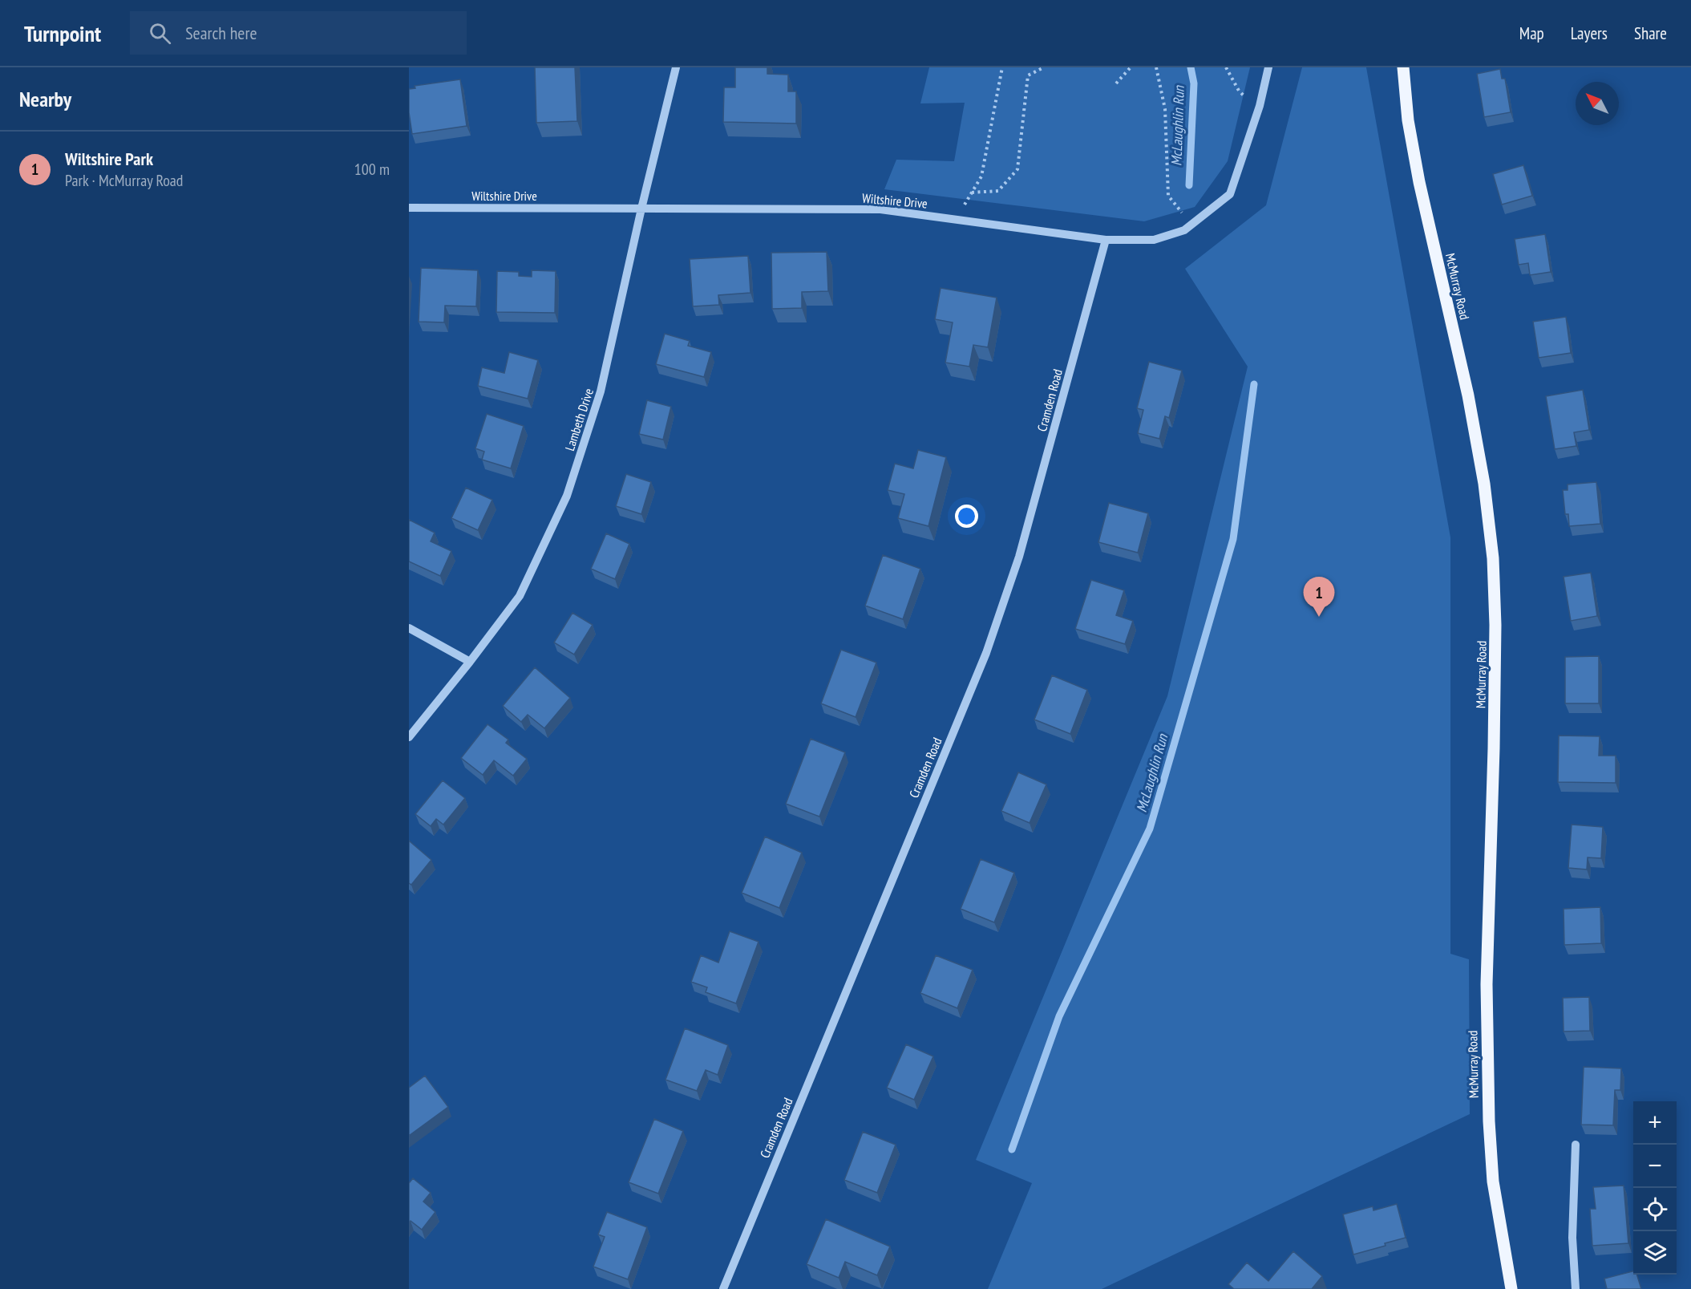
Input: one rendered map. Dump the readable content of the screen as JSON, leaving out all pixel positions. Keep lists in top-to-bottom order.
{
  "streets": {
    "main road": ["McMurray Road"],
    "street": ["Wiltshire Drive", "Cramden Road", "Lambeth Drive"]
  },
  "crossings": [
    ["Wiltshire Drive", "Cramden Road"],
    ["Wiltshire Drive", "Lambeth Drive"]
  ],
  "water": ["McLaughlin Run"],
  "north": "top left",
  "page": {
    "header": "Turnpoint",
    "search": "Search here",
    "nav": ["Map", "Layers", "Share"],
    "heading": "Nearby",
    "list": [
      {
        "mark": "1",
        "name": "Wiltshire Park",
        "note": "Park · McMurray Road",
        "value": "100 m"
      }
    ],
    "pins": "1",
    "map_buttons": ["+", "−"]
  }
}
